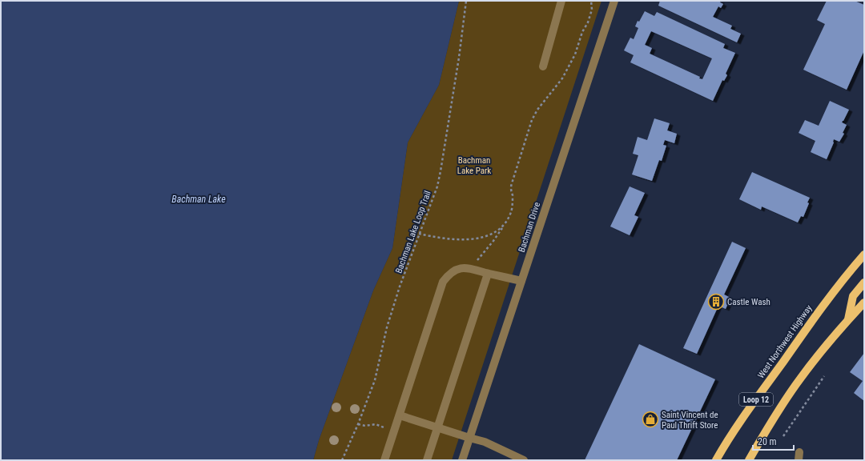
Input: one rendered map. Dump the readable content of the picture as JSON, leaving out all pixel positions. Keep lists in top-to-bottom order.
{
  "streets": {
    "main road": ["West Northwest Highway", "Loop 12"],
    "street": ["Bachman Drive"],
    "path": ["Bachman Lake Loop Trail"]
  },
  "water": ["Bachman Lake"],
  "parks": ["Bachman Lake Park"],
  "places": {
    "building": ["Castle Wash"],
    "shop": ["Saint Vincent de Paul Thrift Store"]
  },
  "scale_bar": "20 m"
}
